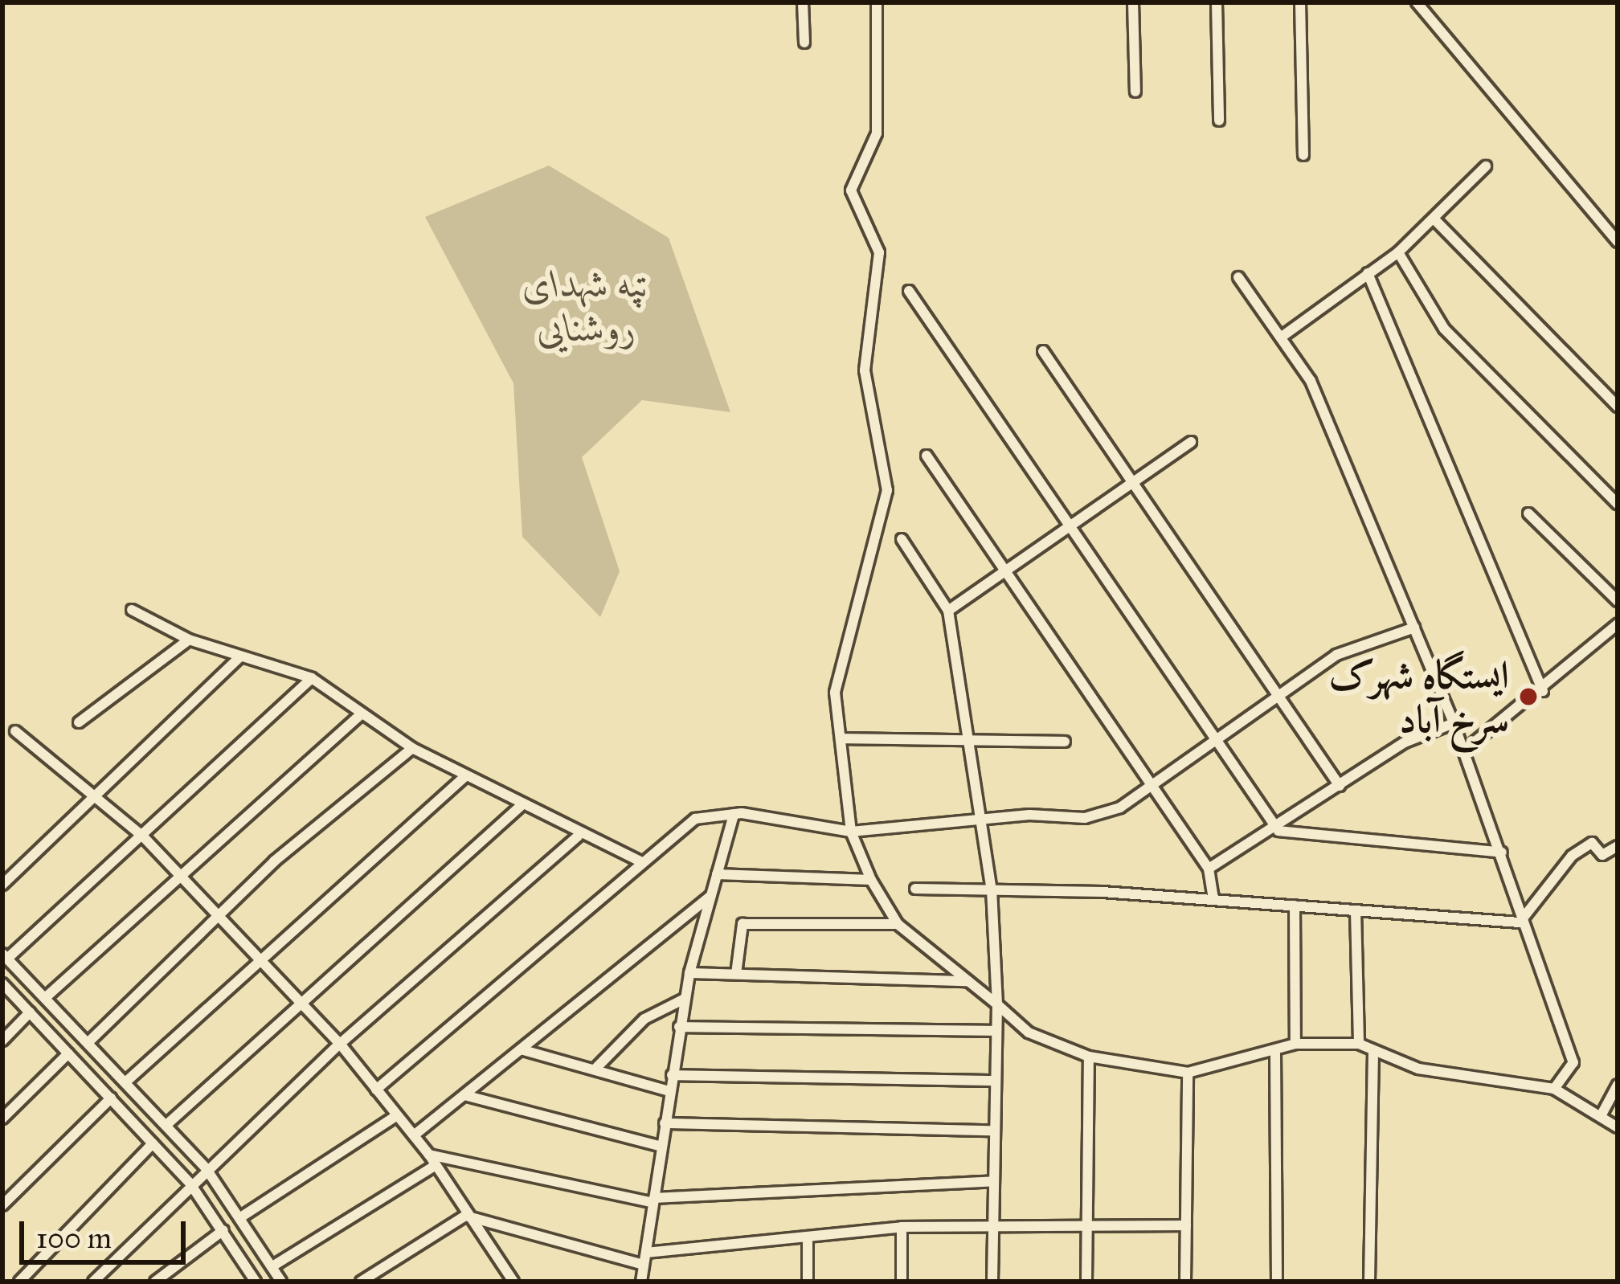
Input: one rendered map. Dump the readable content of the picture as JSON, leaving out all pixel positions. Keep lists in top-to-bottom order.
{
  "parks": ["تپه شهدای روشنایی"],
  "places": ["ایستگاه شهرک سرخ آباد"],
  "scale_bar": "100 m"
}
